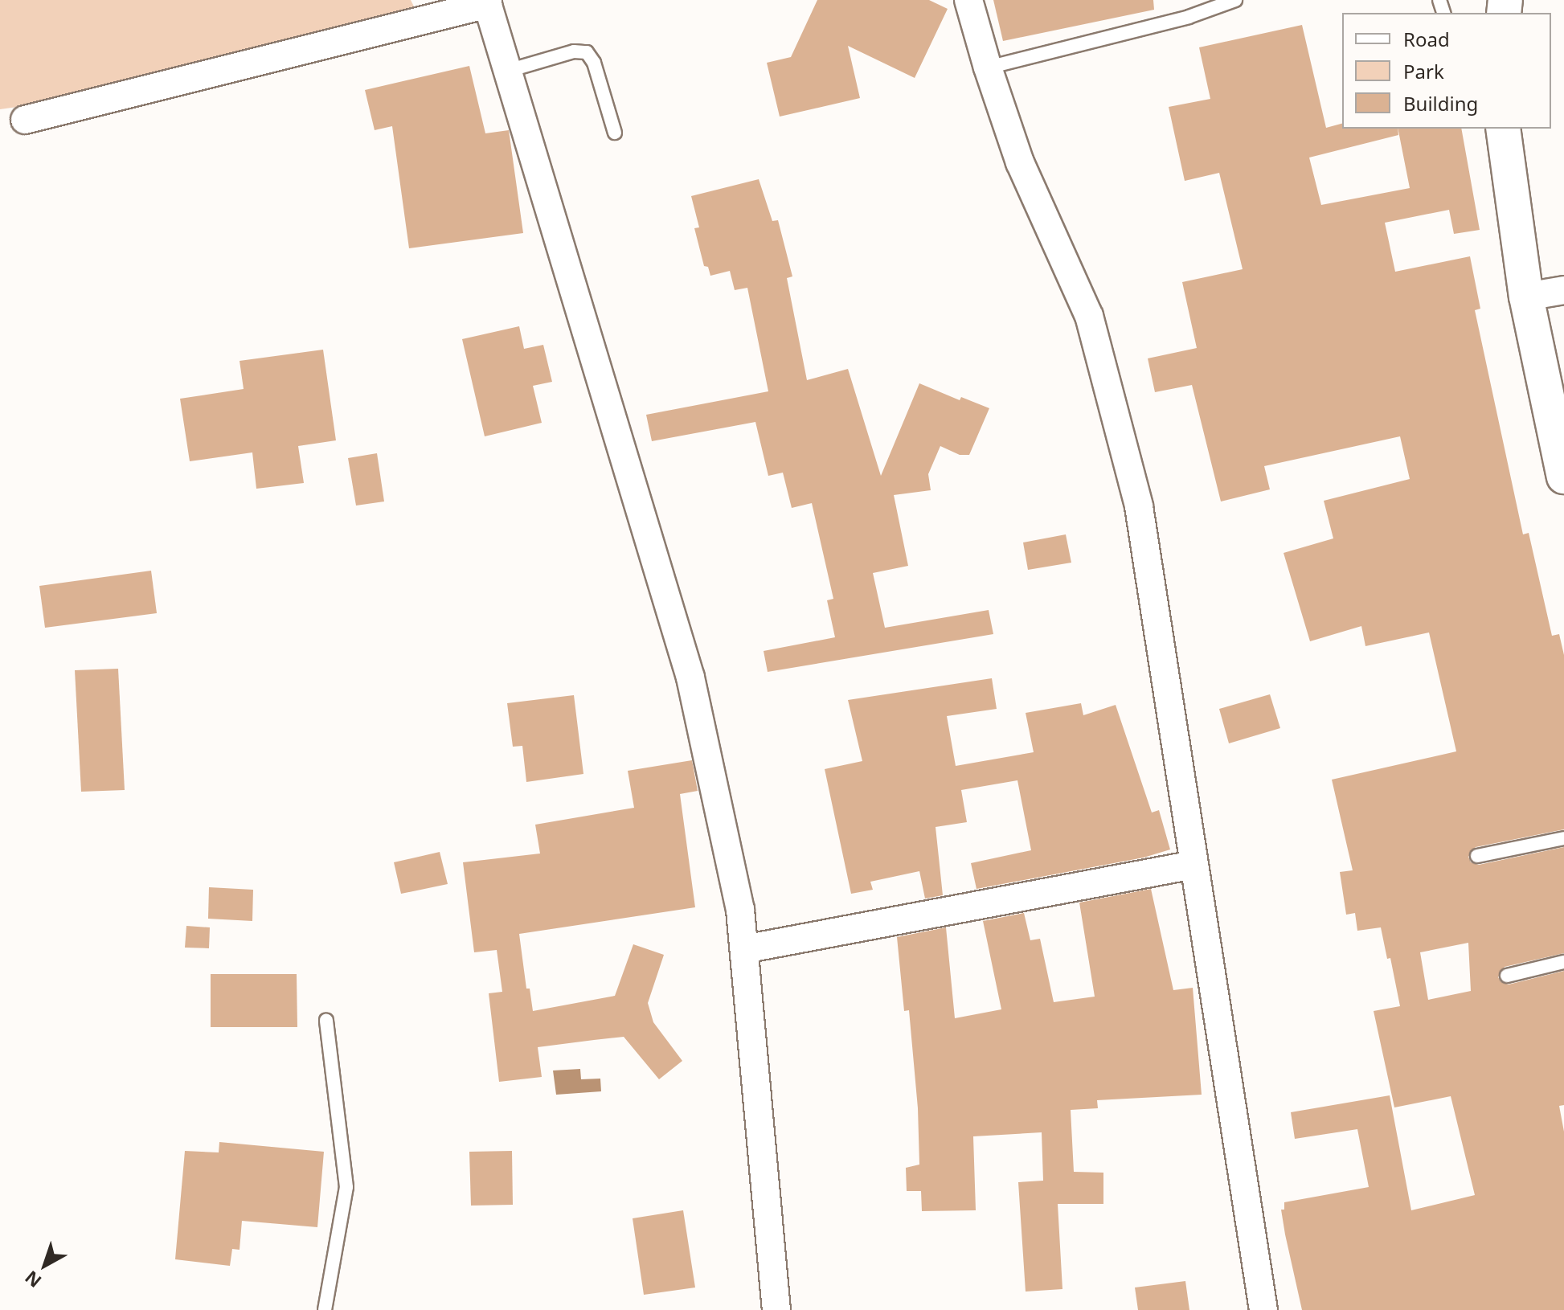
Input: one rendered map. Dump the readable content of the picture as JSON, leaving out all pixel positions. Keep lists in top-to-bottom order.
{
  "legend": ["Road", "Park", "Building"],
  "north": "bottom left"
}
